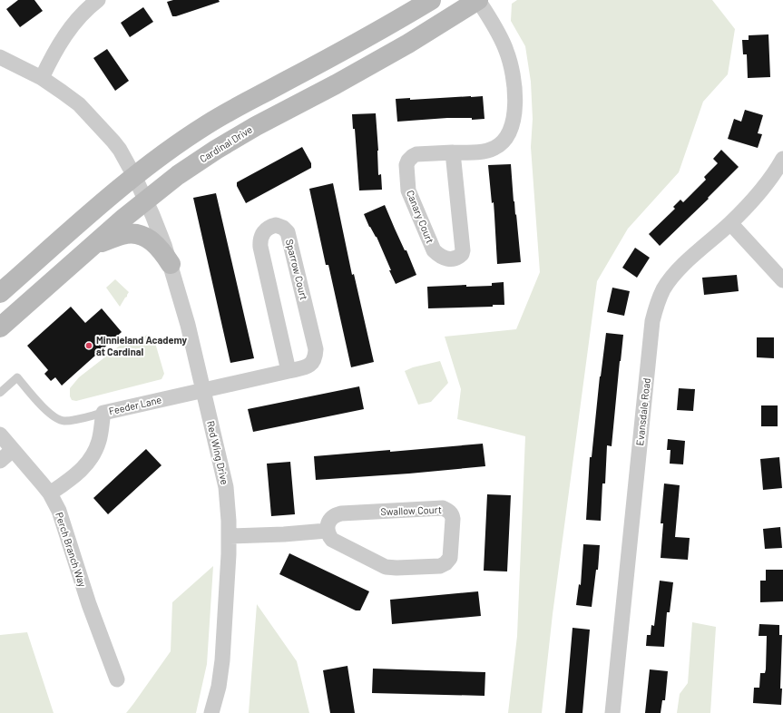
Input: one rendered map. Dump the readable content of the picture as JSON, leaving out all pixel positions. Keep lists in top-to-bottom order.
{
  "streets": {
    "main road": ["Cardinal Drive"],
    "street": [
      "Canary Court",
      "Sparrow Court",
      "Feeder Lane",
      "Evansdale Road",
      "Red Wing Drive",
      "Swallow Court",
      "Perch Branch Way"
    ]
  },
  "crossings": [
    ["Cardinal Drive", "Canary Court"],
    ["Cardinal Drive", "Red Wing Drive"],
    ["Sparrow Court", "Feeder Lane"],
    ["Sparrow Court", "Red Wing Drive"],
    ["Feeder Lane", "Red Wing Drive"],
    ["Feeder Lane", "Perch Branch Way"]
  ],
  "places": ["Minnieland Academy at Cardinal"]
}
